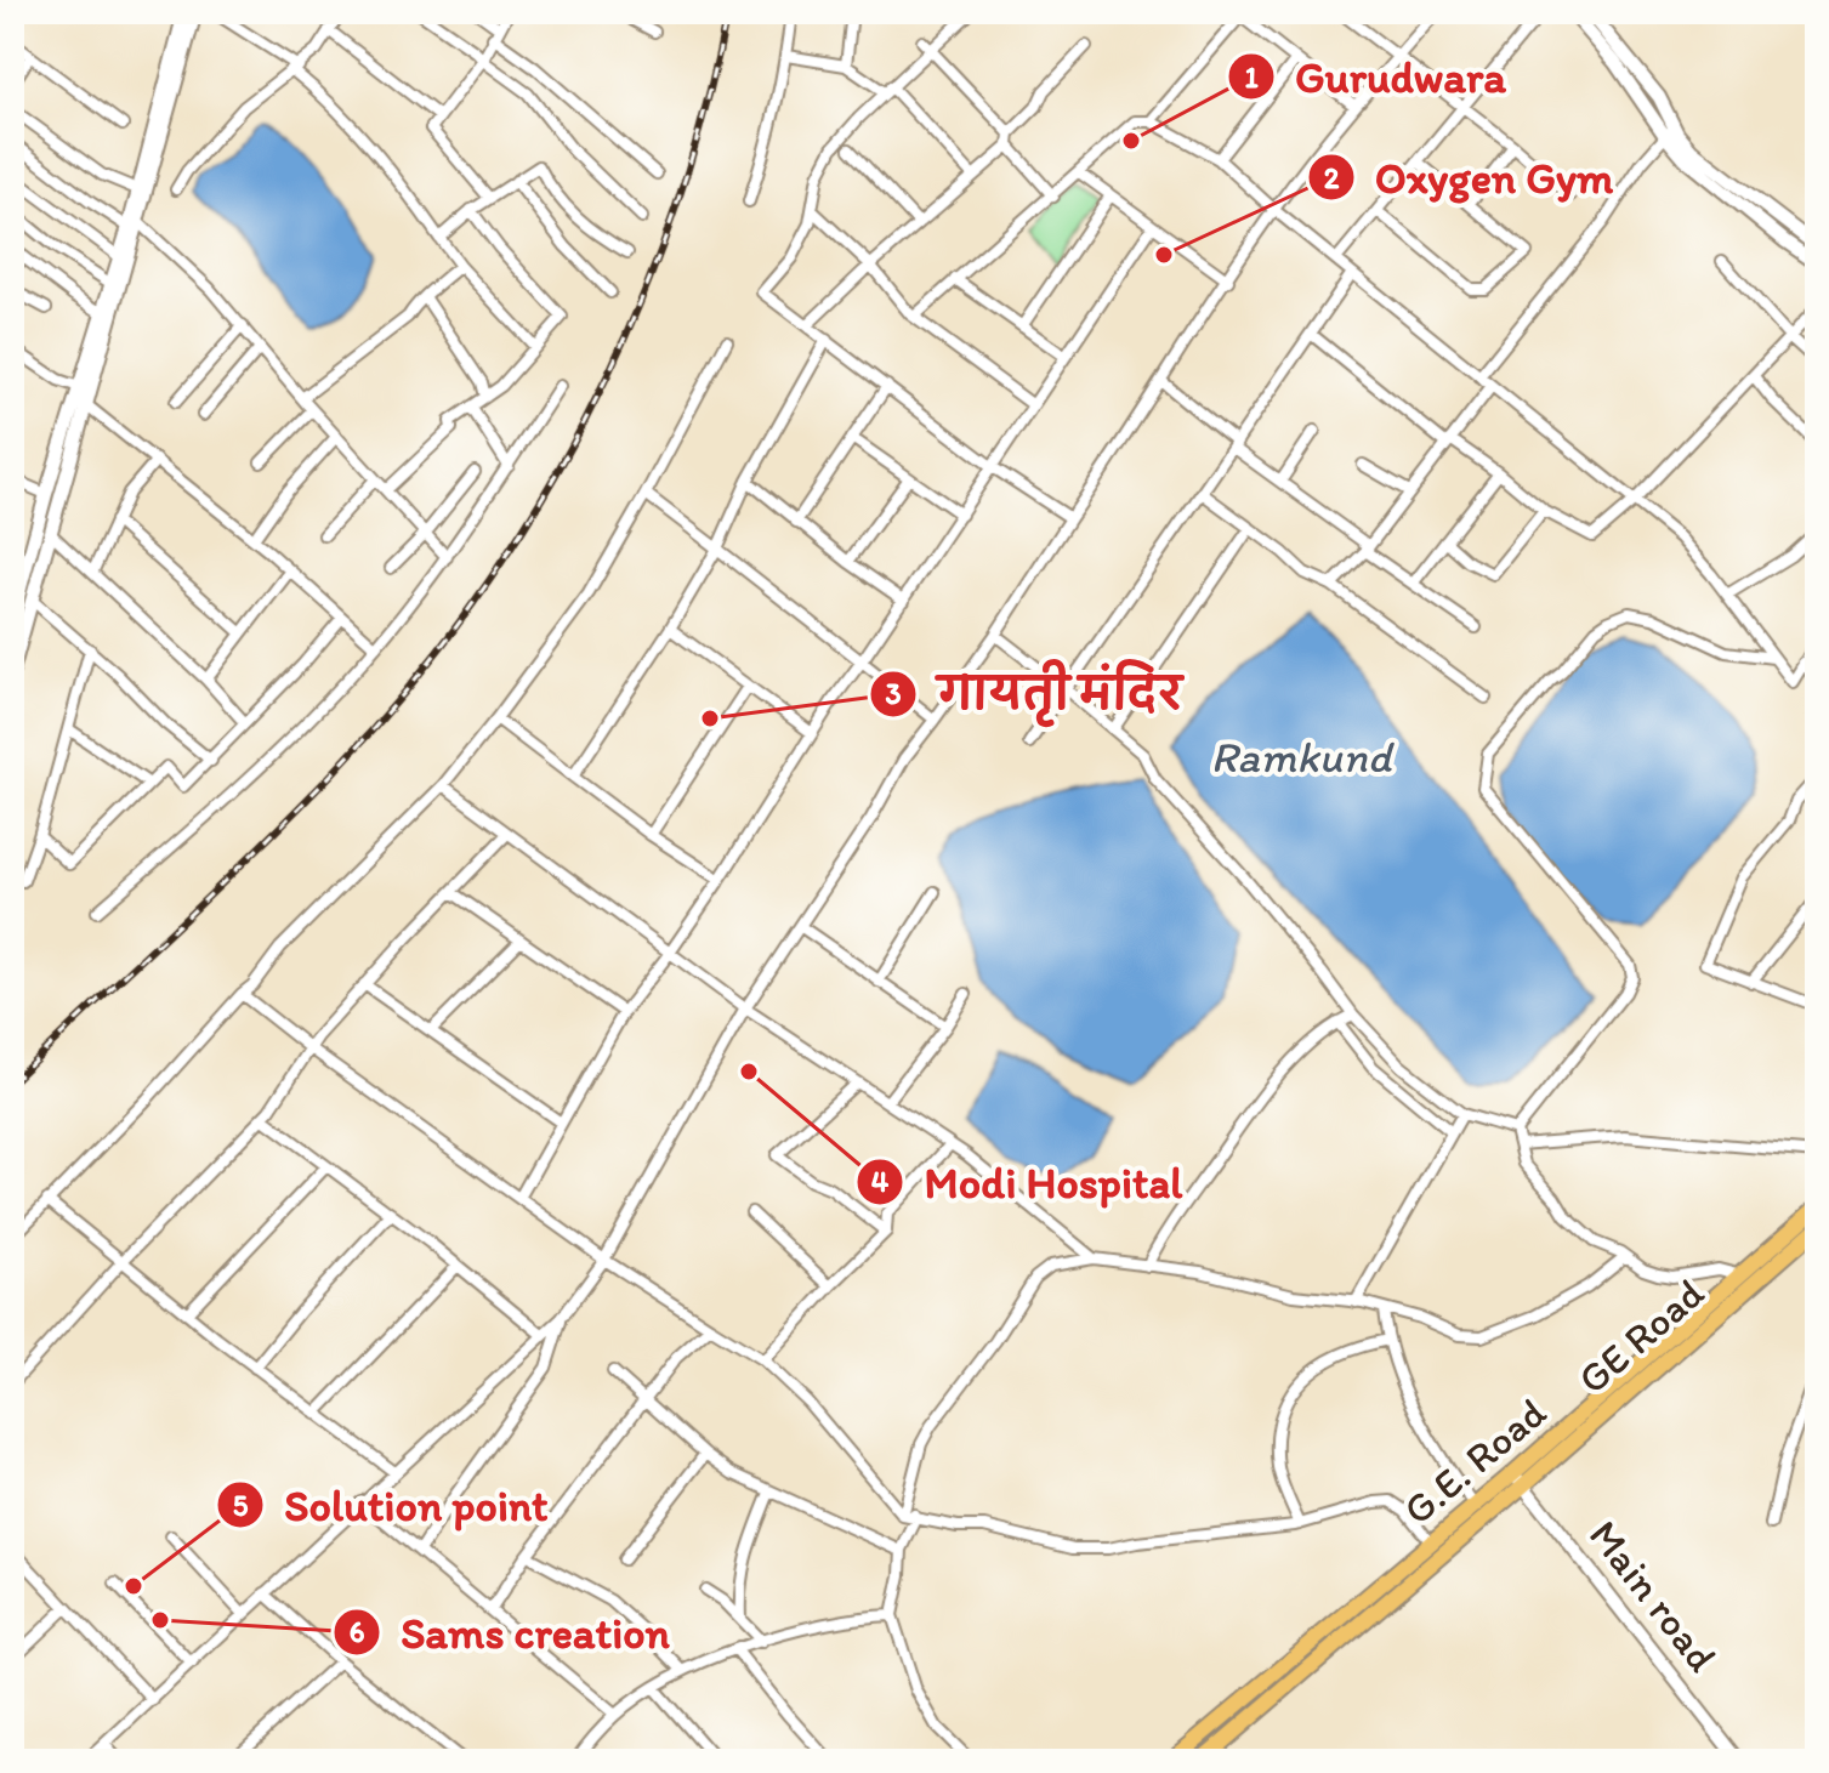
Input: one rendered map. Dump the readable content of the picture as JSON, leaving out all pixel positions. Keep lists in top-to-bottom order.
{
  "streets": {
    "main road": ["GE Road", "G.E. Road"],
    "street": ["Main road"]
  },
  "crossings": [
    ["GE Road", "G.E. Road"],
    ["GE Road", "Main road"],
    ["G.E. Road", "Main road"]
  ],
  "water": ["Ramkund"],
  "places": [
    "Gurudwara",
    "Oxygen Gym",
    "गायतृी मंदिर",
    "Modi Hospital",
    "Solution point",
    "Sams creation"
  ]
}
